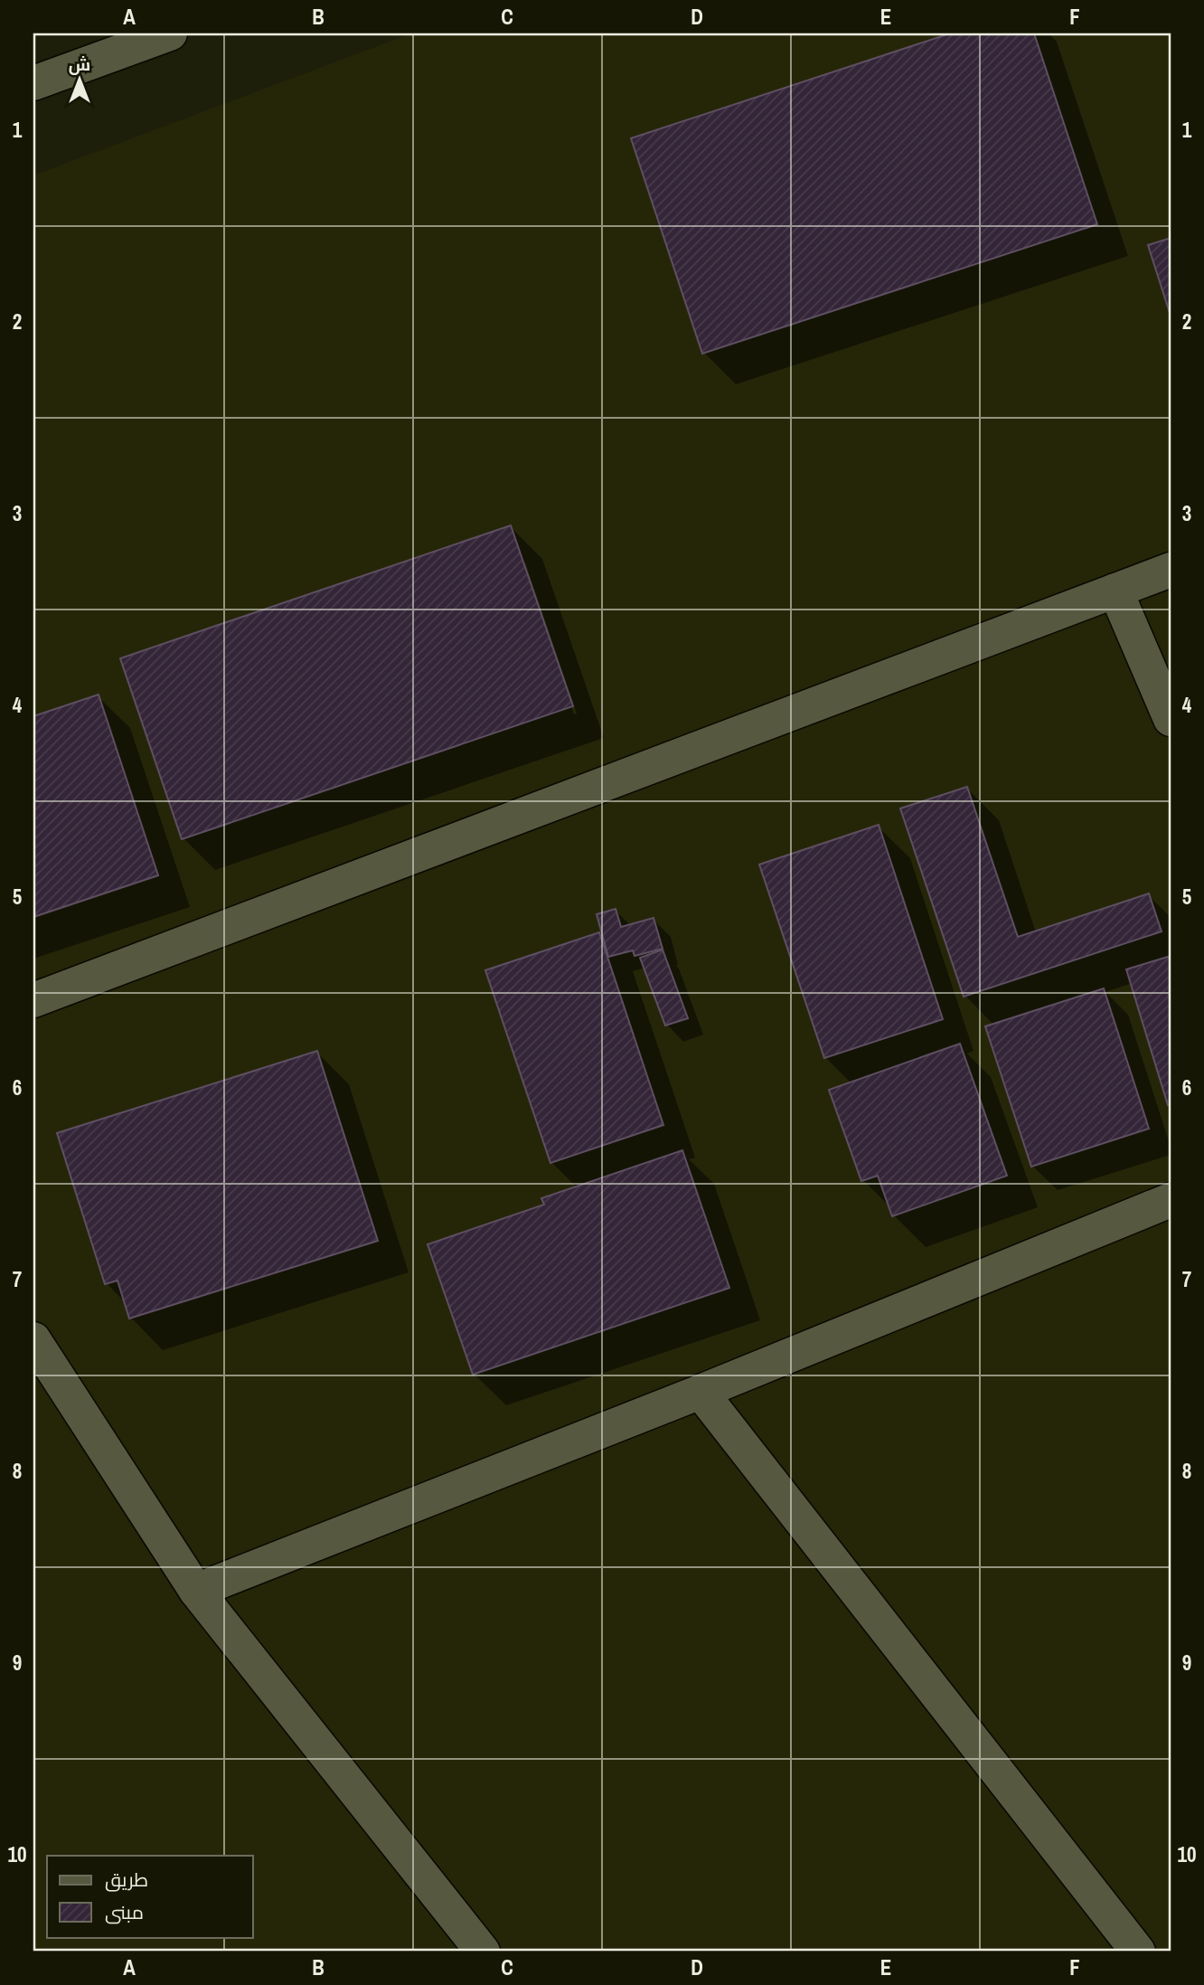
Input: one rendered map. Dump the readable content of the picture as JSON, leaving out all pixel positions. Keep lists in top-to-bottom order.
{
  "legend": ["طريق", "مبنى"],
  "north": "top",
  "grid": {
    "columns": [
      "A",
      "B",
      "C",
      "D",
      "E",
      "F"
    ],
    "rows": [
      "1",
      "2",
      "3",
      "4",
      "5",
      "6",
      "7",
      "8",
      "9",
      "10"
    ]
  }
}
